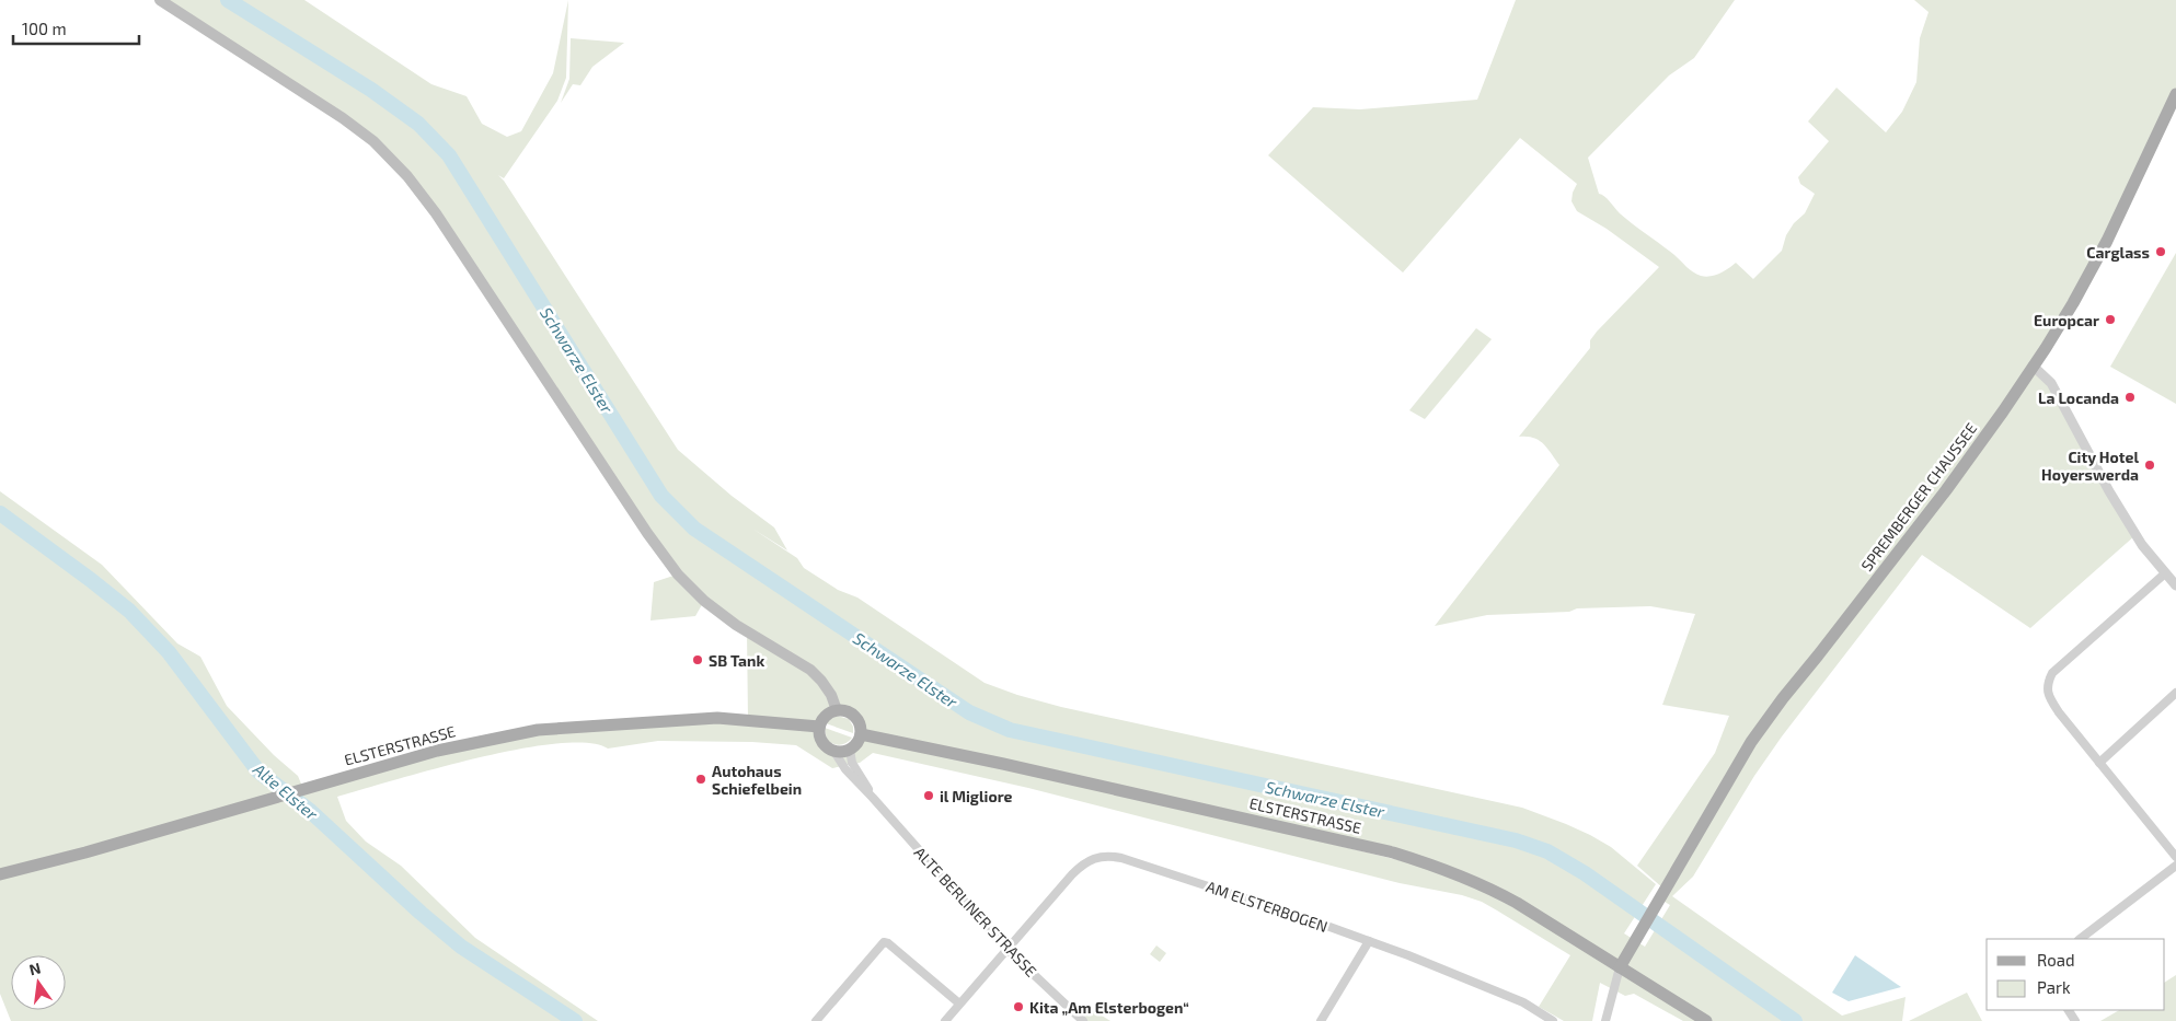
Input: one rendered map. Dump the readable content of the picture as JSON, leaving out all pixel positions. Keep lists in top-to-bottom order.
{
  "streets": {
    "main road": ["SPREMBERGER CHAUSSEE", "ELSTERSTRASSE"],
    "street": ["AM ELSTERBOGEN", "ALTE BERLINER STRASSE"]
  },
  "crossings": [
    ["SPREMBERGER CHAUSSEE", "ELSTERSTRASSE"],
    ["ELSTERSTRASSE", "ALTE BERLINER STRASSE"],
    ["AM ELSTERBOGEN", "ALTE BERLINER STRASSE"]
  ],
  "water": ["Schwarze Elster", "Alte Elster"],
  "places": [
    "Carglass",
    "Europcar",
    "La Locanda",
    "City Hotel Hoyerswerda",
    "SB Tank",
    "Autohaus Schiefelbein",
    "il Migliore",
    "Kita „Am Elsterbogen“"
  ],
  "legend": ["Road", "Park"],
  "scale_bar": "100 m",
  "north": "top"
}
